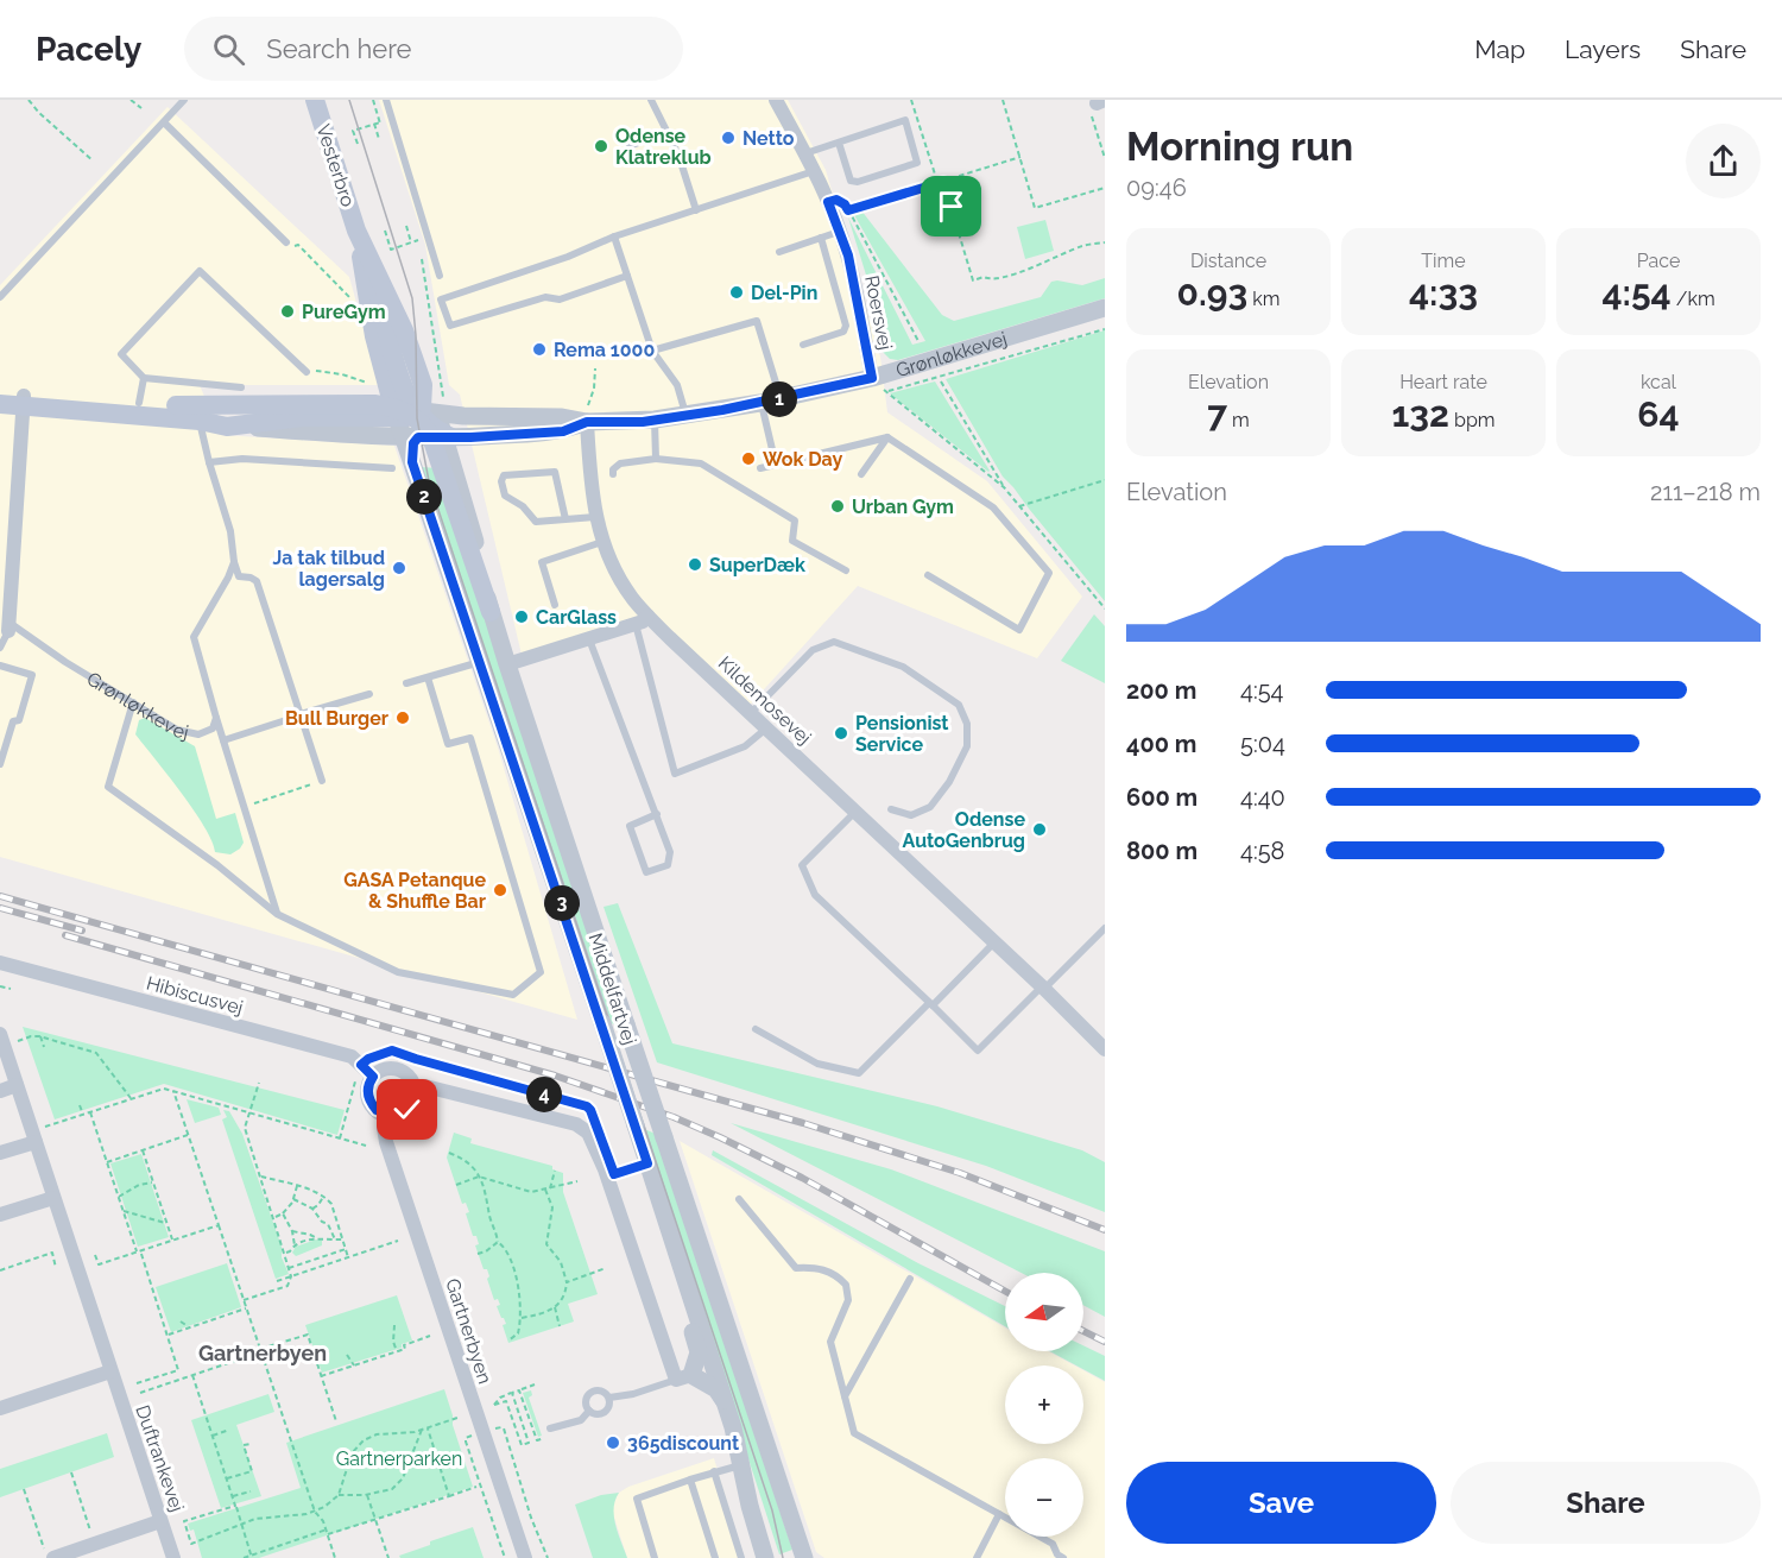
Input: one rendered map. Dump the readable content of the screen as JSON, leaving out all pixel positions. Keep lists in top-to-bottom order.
{
  "streets": {
    "main road": ["Vesterbro", "Grønløkkevej"],
    "street": [
      "Roersvej",
      "Kildemosevej",
      "Middelfartvej",
      "Hibiscusvej",
      "Gartnerbyen",
      "Duftrankevej"
    ]
  },
  "crossings": [
    ["Vesterbro", "Grønløkkevej"],
    ["Vesterbro", "Middelfartvej"],
    ["Roersvej", "Grønløkkevej"],
    ["Grønløkkevej", "Kildemosevej"],
    ["Grønløkkevej", "Middelfartvej"],
    ["Hibiscusvej", "Gartnerbyen"]
  ],
  "districts": ["Gartnerbyen"],
  "parks": ["Gartnerparken"],
  "places": [
    "Netto",
    "Odense Klatreklub",
    "Del-Pin",
    "PureGym",
    "Rema 1000",
    "Wok Day",
    "Urban Gym",
    "SuperDæk",
    "Ja tak tilbud lagersalg",
    "CarGlass",
    "Bull Burger",
    "Pensionist Service",
    "Odense AutoGenbrug",
    "GASA Petanque & Shuffle Bar",
    "365discount"
  ],
  "north": "left",
  "page": {
    "header": "Pacely",
    "search": "Search here",
    "nav": ["Map", "Layers", "Share"],
    "heading": ["Morning run", "09:46"],
    "stats": [
      ["Distance", "0.93 km"],
      ["Time", "4:33"],
      ["Pace", "4:54 /km"],
      ["Elevation", "7 m"],
      ["Heart rate", "132 bpm"],
      ["kcal", "64"]
    ],
    "pins": [
      "1",
      "2",
      "3",
      "4"
    ],
    "chart": ["Elevation", "211–218 m"],
    "list": [
      {
        "name": "200 m",
        "note": "4:54"
      },
      {
        "name": "400 m",
        "note": "5:04"
      },
      {
        "name": "600 m",
        "note": "4:40"
      },
      {
        "name": "800 m",
        "note": "4:58"
      }
    ],
    "map_buttons": ["+", "−"],
    "buttons": ["Save", "Share"]
  }
}
